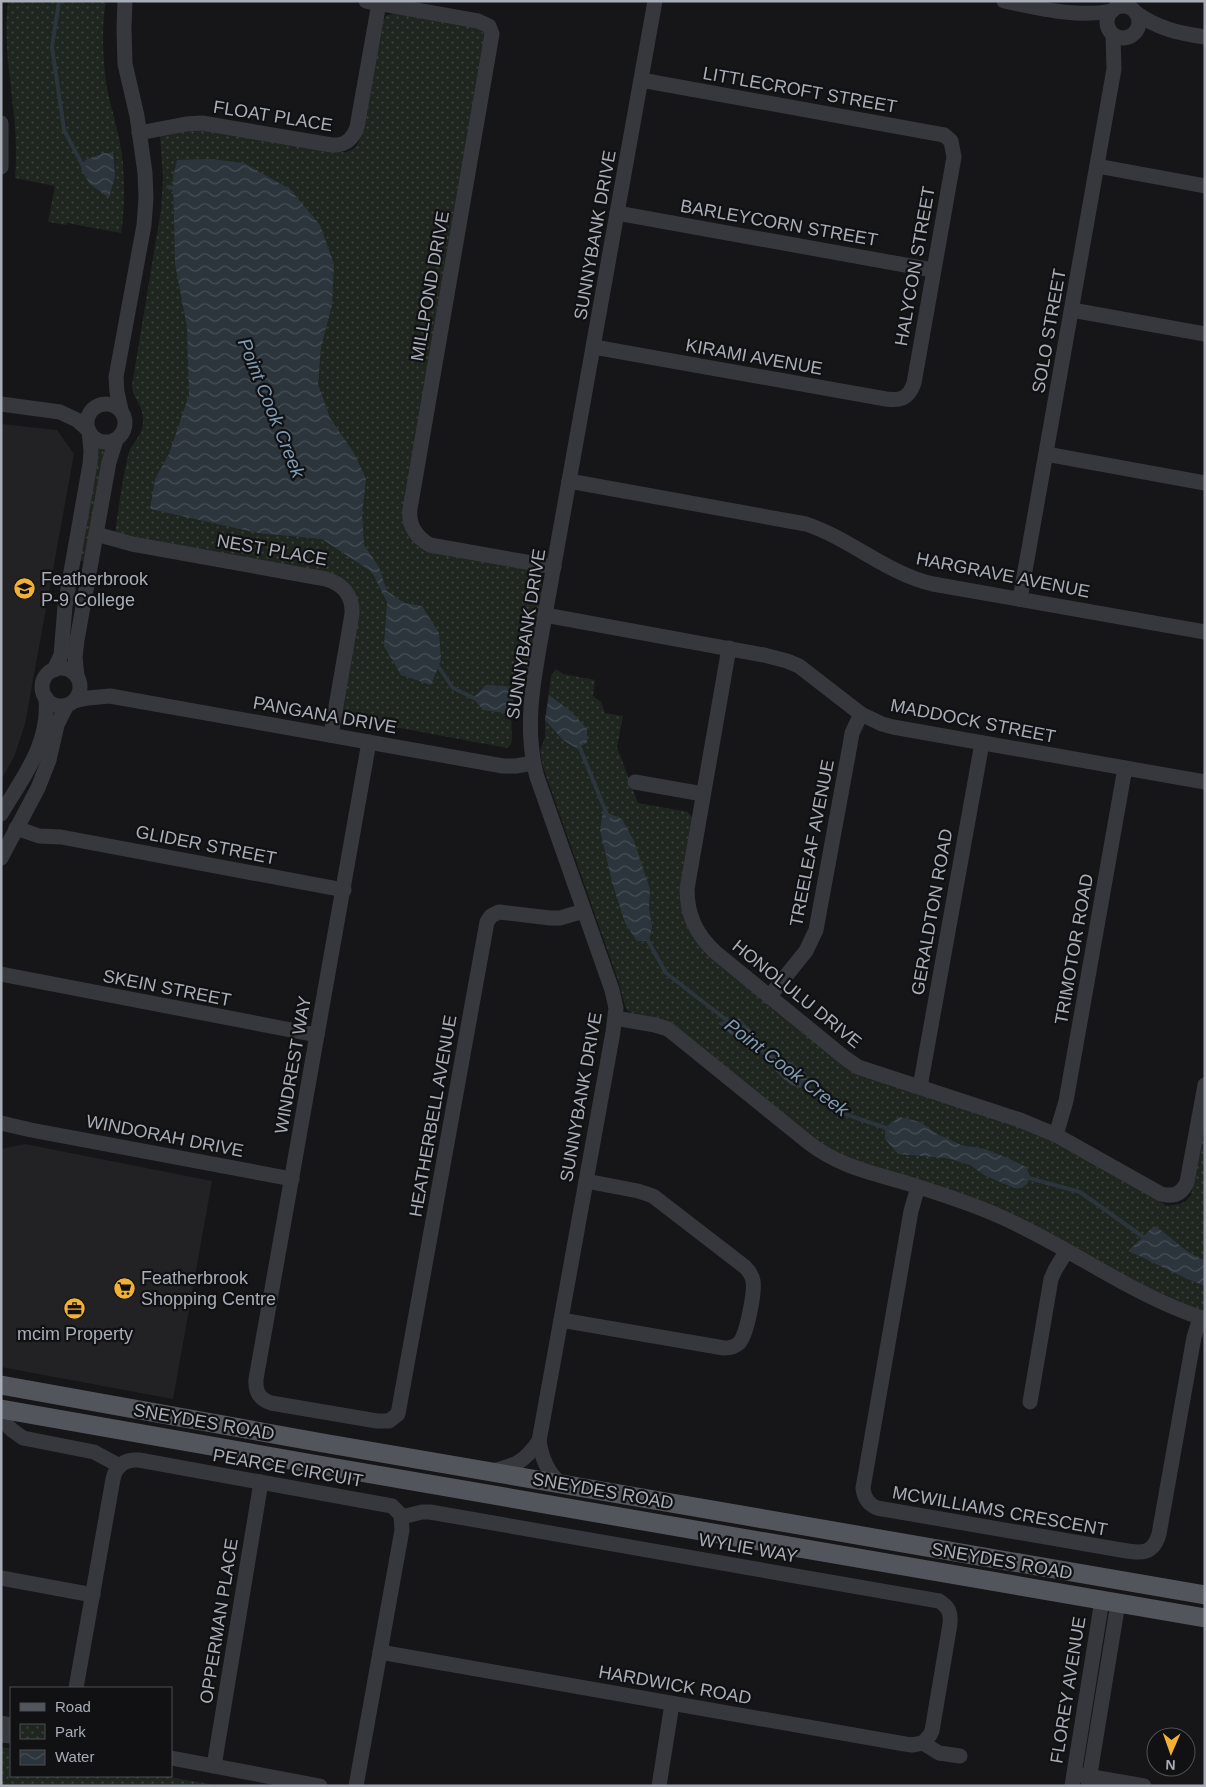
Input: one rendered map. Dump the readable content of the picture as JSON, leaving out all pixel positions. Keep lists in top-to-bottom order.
{
  "streets": {
    "main road": ["SNEYDES ROAD"],
    "street": [
      "LITTLECROFT STREET",
      "FLOAT PLACE",
      "BARLEYCORN STREET",
      "SUNNYBANK DRIVE",
      "HALYCON STREET",
      "MILLPOND DRIVE",
      "SOLO STREET",
      "KIRAMI AVENUE",
      "NEST PLACE",
      "HARGRAVE AVENUE",
      "PANGANA DRIVE",
      "MADDOCK STREET",
      "TREELEAF AVENUE",
      "GLIDER STREET",
      "GERALDTON ROAD",
      "TRIMOTOR ROAD",
      "SKEIN STREET",
      "HONOLULU DRIVE",
      "WINDREST WAY",
      "HEATHERBELL AVENUE",
      "WINDORAH DRIVE",
      "PEARCE CIRCUIT",
      "MCWILLIAMS CRESCENT",
      "WYLIE WAY",
      "OPPERMAN PLACE",
      "HARDWICK ROAD",
      "FLOREY AVENUE"
    ]
  },
  "crossings": [
    ["LITTLECROFT STREET", "SUNNYBANK DRIVE"],
    ["LITTLECROFT STREET", "HALYCON STREET"],
    ["FLOAT PLACE", "MILLPOND DRIVE"],
    ["BARLEYCORN STREET", "SUNNYBANK DRIVE"],
    ["BARLEYCORN STREET", "HALYCON STREET"],
    ["SUNNYBANK DRIVE", "MILLPOND DRIVE"],
    ["SUNNYBANK DRIVE", "KIRAMI AVENUE"],
    ["SUNNYBANK DRIVE", "HARGRAVE AVENUE"],
    ["SUNNYBANK DRIVE", "PANGANA DRIVE"],
    ["SUNNYBANK DRIVE", "MADDOCK STREET"],
    ["SUNNYBANK DRIVE", "HEATHERBELL AVENUE"],
    ["SUNNYBANK DRIVE", "SNEYDES ROAD"],
    ["HALYCON STREET", "KIRAMI AVENUE"],
    ["SOLO STREET", "HARGRAVE AVENUE"],
    ["NEST PLACE", "PANGANA DRIVE"],
    ["PANGANA DRIVE", "WINDREST WAY"],
    ["MADDOCK STREET", "TREELEAF AVENUE"],
    ["MADDOCK STREET", "GERALDTON ROAD"],
    ["MADDOCK STREET", "TRIMOTOR ROAD"],
    ["MADDOCK STREET", "HONOLULU DRIVE"],
    ["TREELEAF AVENUE", "HONOLULU DRIVE"],
    ["GLIDER STREET", "WINDREST WAY"],
    ["GERALDTON ROAD", "HONOLULU DRIVE"],
    ["TRIMOTOR ROAD", "HONOLULU DRIVE"],
    ["SKEIN STREET", "WINDREST WAY"],
    ["WINDREST WAY", "HEATHERBELL AVENUE"],
    ["WINDREST WAY", "WINDORAH DRIVE"],
    ["SNEYDES ROAD", "FLOREY AVENUE"],
    ["PEARCE CIRCUIT", "WYLIE WAY"],
    ["PEARCE CIRCUIT", "OPPERMAN PLACE"],
    ["WYLIE WAY", "HARDWICK ROAD"]
  ],
  "water": ["Point Cook Creek"],
  "places": {
    "school or university": ["Featherbrook P-9 College"],
    "supermarket": ["Featherbrook Shopping Centre"],
    "office": ["mcim Property"]
  },
  "legend": ["Road", "Park", "Water"],
  "north": "bottom"
}
